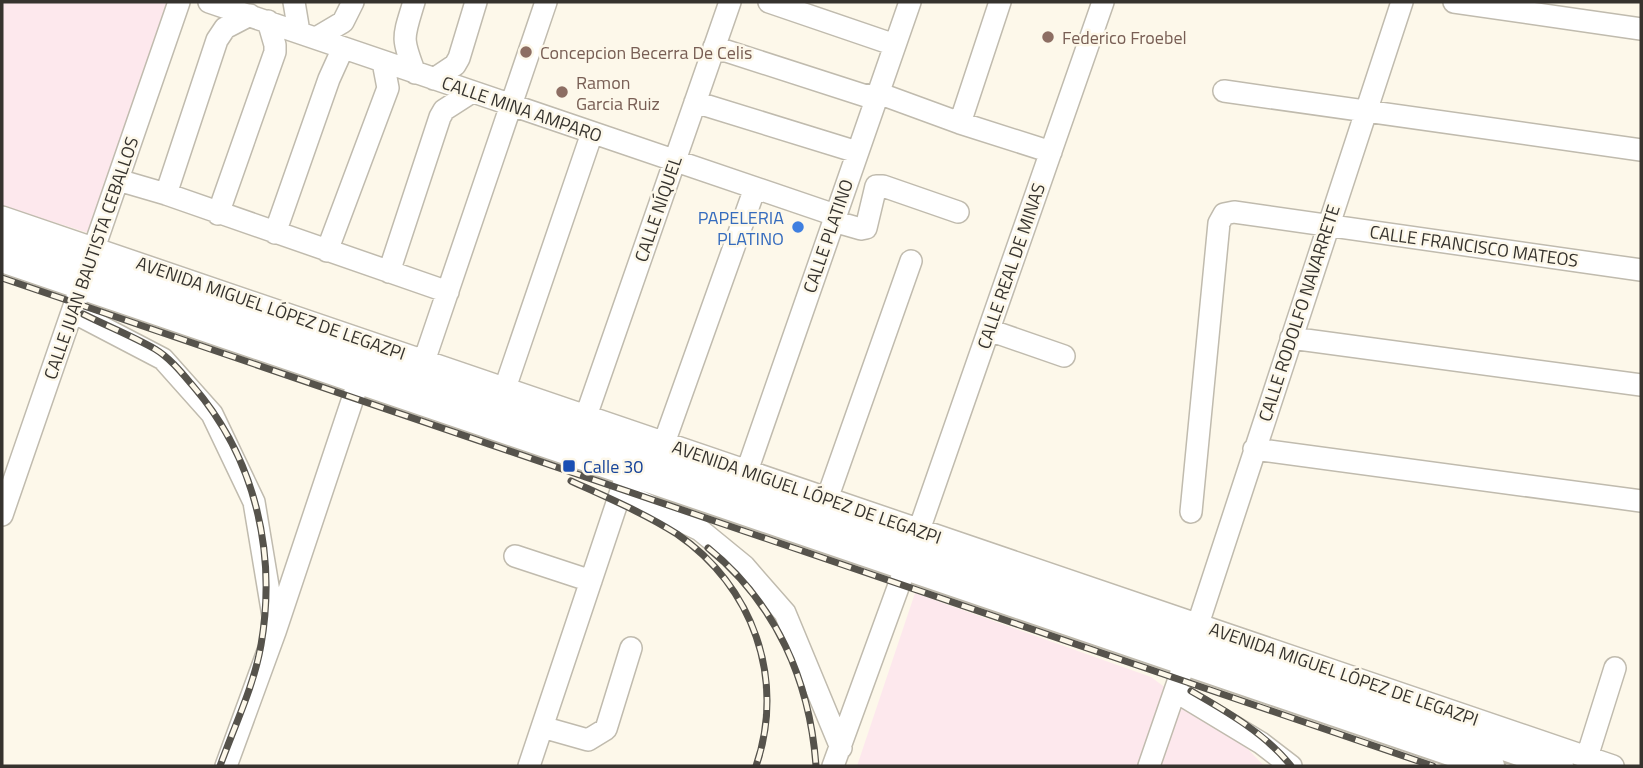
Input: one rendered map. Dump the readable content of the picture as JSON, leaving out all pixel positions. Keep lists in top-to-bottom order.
{
  "streets": {
    "main road": ["AVENIDA MIGUEL LÓPEZ DE LEGAZPI"],
    "street": [
      "CALLE MINA AMPARO",
      "CALLE NÍQUEL",
      "CALLE PLATINO",
      "CALLE FRANCISCO MATEOS",
      "CALLE JUAN BAUTISTA CEBALLOS",
      "CALLE REAL DE MINAS",
      "CALLE RODOLFO NAVARRETE"
    ]
  },
  "crossings": [
    ["CALLE MINA AMPARO", "CALLE NÍQUEL"],
    ["CALLE MINA AMPARO", "CALLE PLATINO"],
    ["CALLE NÍQUEL", "AVENIDA MIGUEL LÓPEZ DE LEGAZPI"],
    ["CALLE PLATINO", "AVENIDA MIGUEL LÓPEZ DE LEGAZPI"],
    ["CALLE FRANCISCO MATEOS", "CALLE RODOLFO NAVARRETE"],
    ["CALLE JUAN BAUTISTA CEBALLOS", "AVENIDA MIGUEL LÓPEZ DE LEGAZPI"],
    ["CALLE REAL DE MINAS", "AVENIDA MIGUEL LÓPEZ DE LEGAZPI"],
    ["AVENIDA MIGUEL LÓPEZ DE LEGAZPI", "CALLE RODOLFO NAVARRETE"]
  ],
  "places": {
    "other": [
      "Federico Froebel",
      "Concepcion Becerra De Celis",
      "Ramon Garcia Ruiz",
      "PAPELERIA PLATINO"
    ],
    "transit": ["Calle 30"]
  }
}
